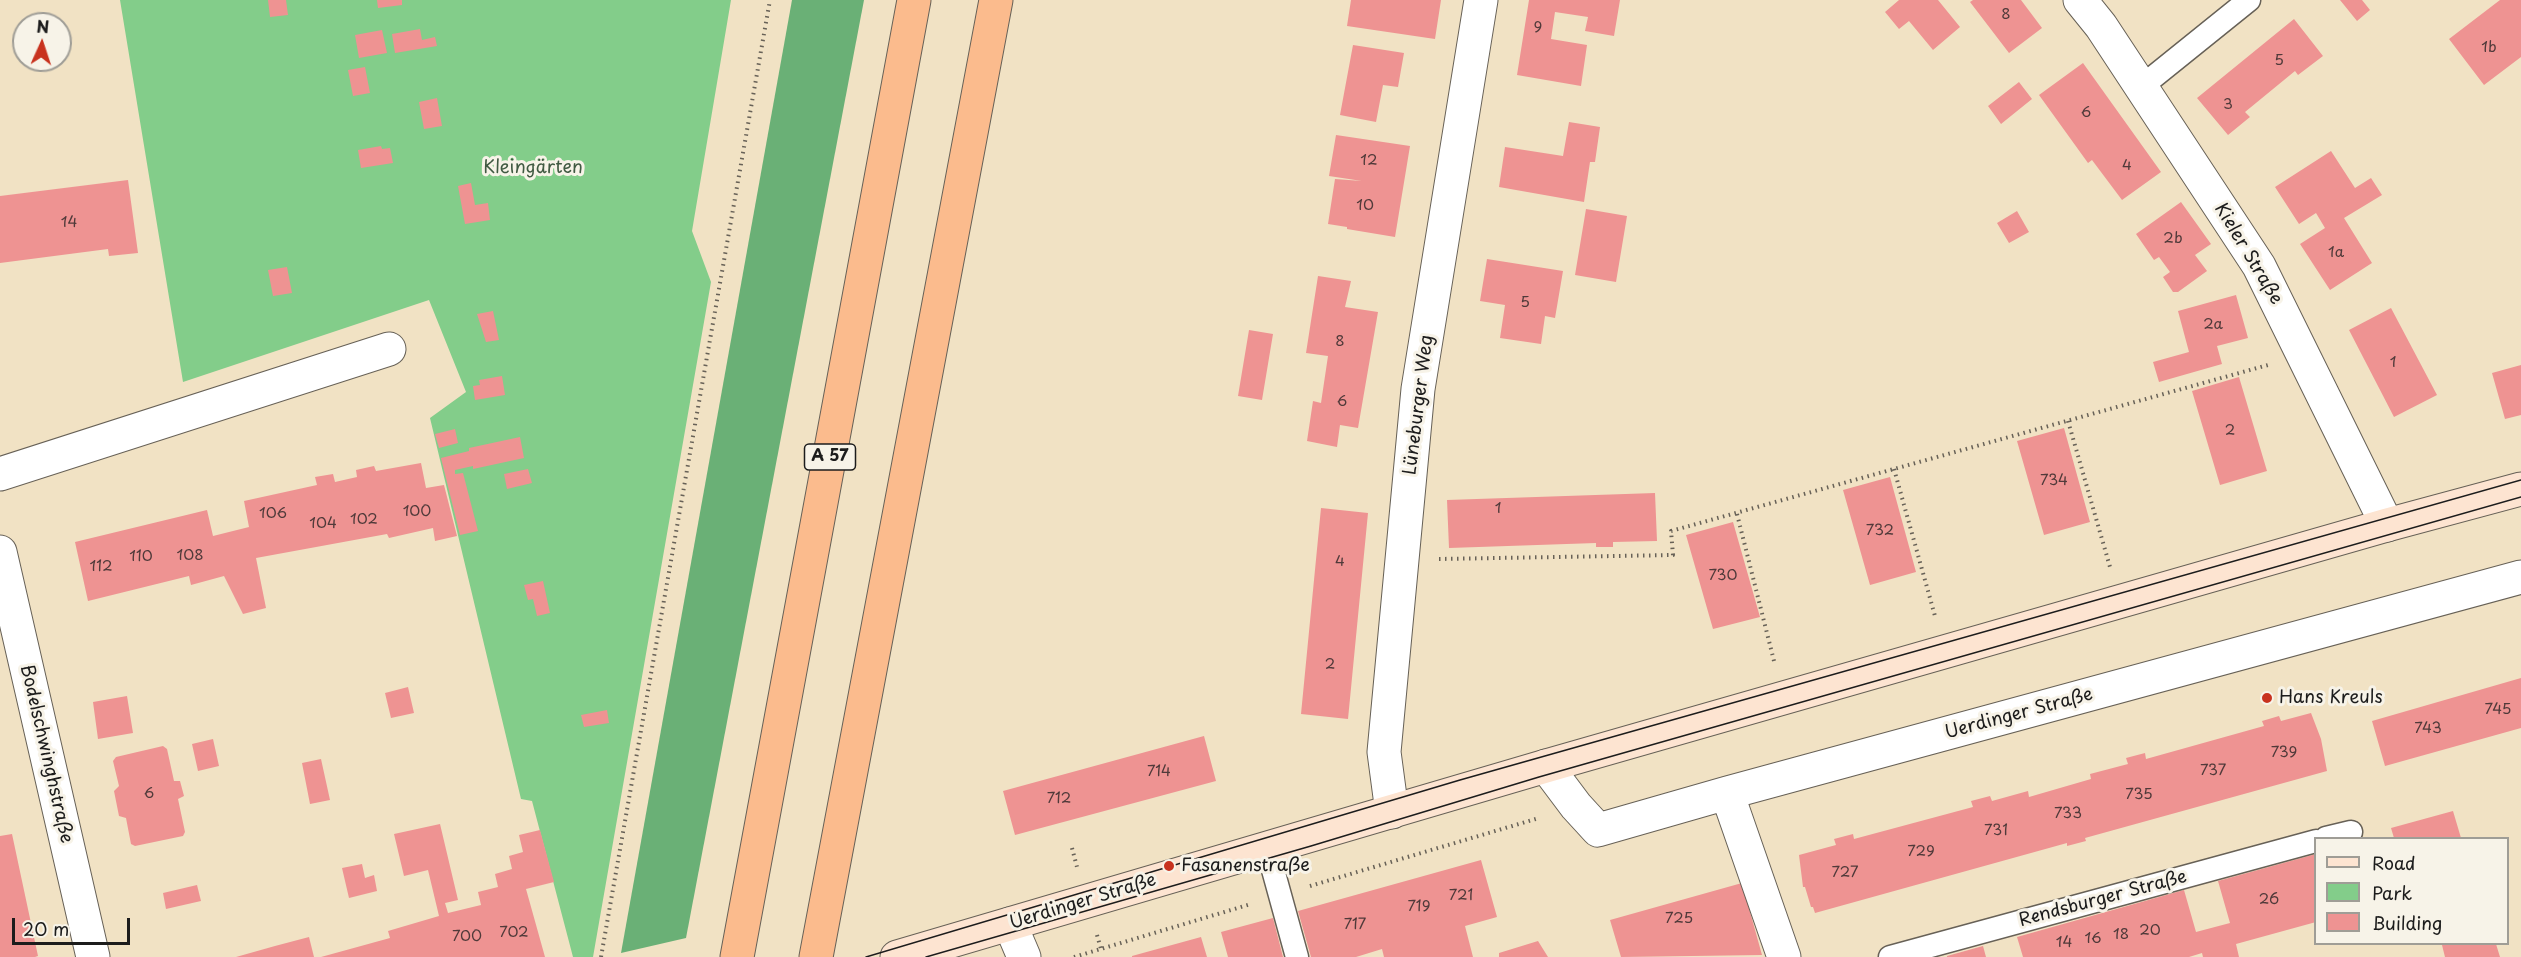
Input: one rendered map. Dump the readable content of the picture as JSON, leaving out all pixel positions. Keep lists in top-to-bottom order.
{
  "streets": {
    "highway": ["A 57"],
    "street": [
      "Kieler Straße",
      "Lüneburger Weg",
      "Uerdinger Straße",
      "Bodelschwinghstraße"
    ],
    "lane": ["Rendsburger Straße"]
  },
  "crossings": [
    ["Kieler Straße", "Uerdinger Straße"],
    ["Lüneburger Weg", "Uerdinger Straße"]
  ],
  "parks": ["Kleingärten"],
  "places": ["Hans Kreuls", "Fasanenstraße"],
  "house_numbers": [
    "8",
    "9",
    "1b",
    "5",
    "3",
    "6",
    "12",
    "4",
    "10",
    "14",
    "2b",
    "1a",
    "5",
    "2a",
    "8",
    "1",
    "6",
    "2",
    "734",
    "1",
    "100",
    "106",
    "102",
    "104",
    "732",
    "108",
    "110",
    "4",
    "112",
    "730",
    "2",
    "745",
    "743",
    "739",
    "737",
    "714",
    "6",
    "735",
    "712",
    "733",
    "731",
    "729",
    "727",
    "721",
    "26",
    "719",
    "725",
    "717",
    "20",
    "702",
    "18",
    "700",
    "16",
    "14"
  ],
  "legend": ["Road", "Park", "Building"],
  "scale_bar": "20 m",
  "north": "top"
}
